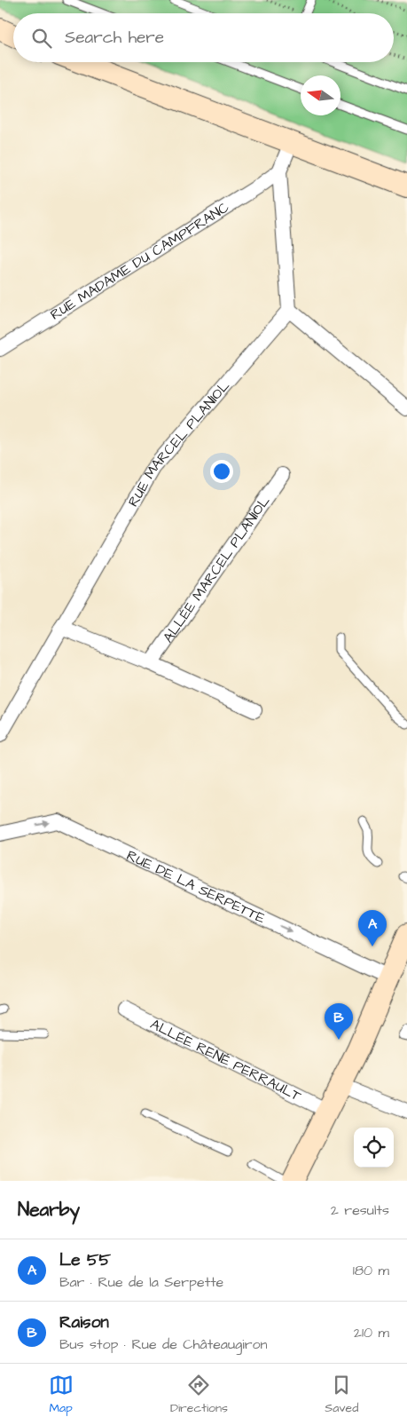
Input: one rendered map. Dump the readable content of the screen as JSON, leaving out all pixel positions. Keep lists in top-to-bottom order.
{
  "streets": {
    "street": [
      "RUE MADAME DU CAMPFRANC",
      "RUE MARCEL PLANIOL",
      "ALLÉE MARCEL PLANIOL",
      "RUE DE LA SERPETTE",
      "ALLÉE RENÉ PERRAULT"
    ]
  },
  "one_way": ["RUE DE LA SERPETTE"],
  "north": "left",
  "page": {
    "search": "Search here",
    "pins": ["A", "B"],
    "heading": ["Nearby", "2 results"],
    "list": [
      {
        "mark": "A",
        "name": "Le 55",
        "note": "Bar · Rue de la Serpette",
        "value": "180 m"
      },
      {
        "mark": "B",
        "name": "Raison",
        "note": "Bus stop · Rue de Châteaugiron",
        "value": "210 m"
      }
    ],
    "nav": ["Map", "Directions", "Saved"]
  }
}
